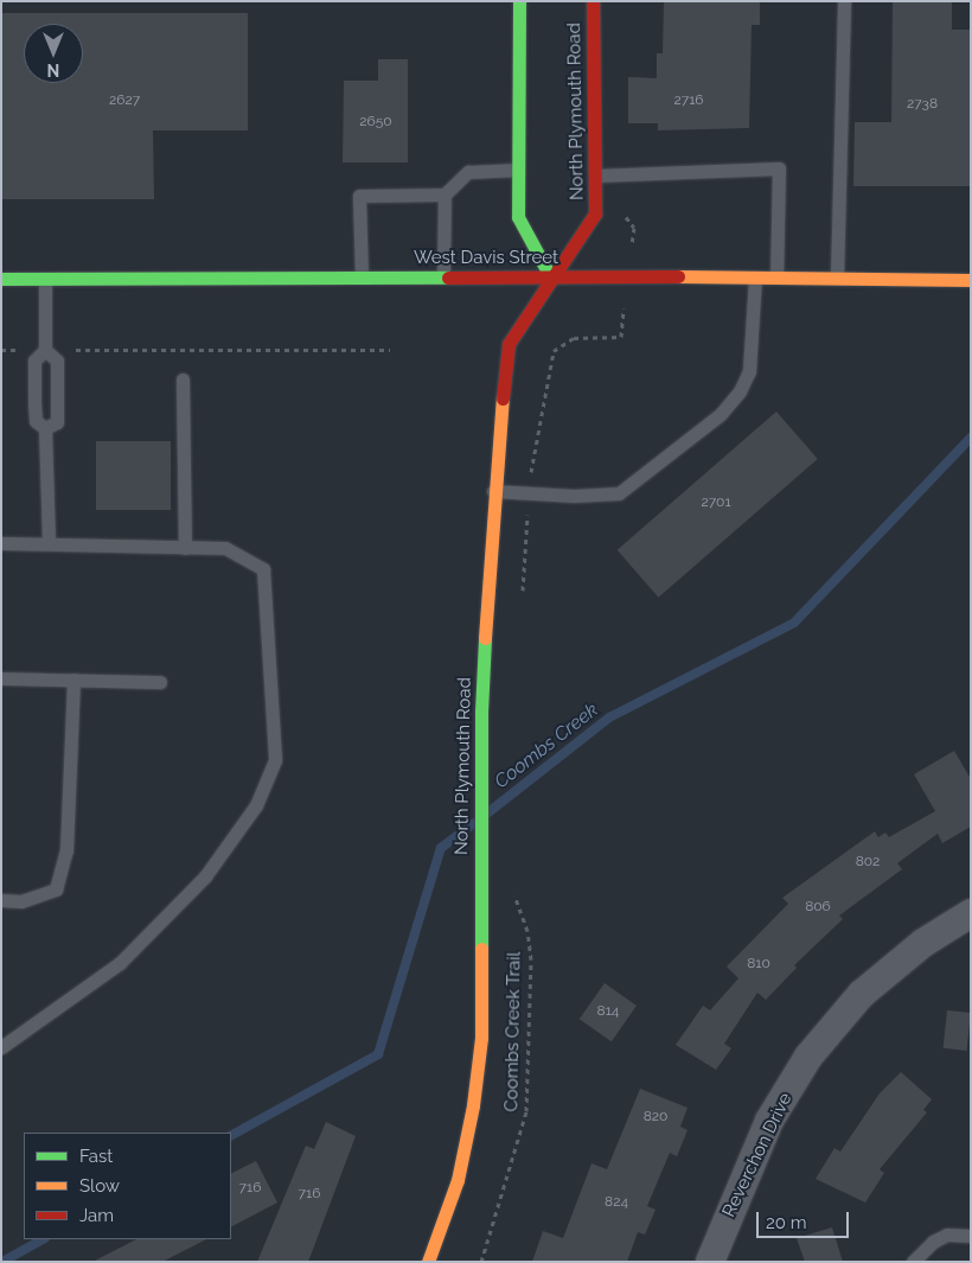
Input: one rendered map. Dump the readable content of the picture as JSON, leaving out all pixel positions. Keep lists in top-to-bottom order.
{
  "streets": {
    "street": ["North Plymouth Road", "West Davis Street", "Reverchon Drive"],
    "path": ["Coombs Creek Trail"]
  },
  "crossings": [
    ["North Plymouth Road", "West Davis Street"]
  ],
  "water": ["Coombs Creek"],
  "house_numbers": [
    "2627",
    "2716",
    "2738",
    "2650",
    "2701",
    "802",
    "806",
    "810",
    "814",
    "820",
    "716",
    "716",
    "824"
  ],
  "legend": ["Fast", "Slow", "Jam"],
  "scale_bar": "20 m",
  "north": "bottom"
}
